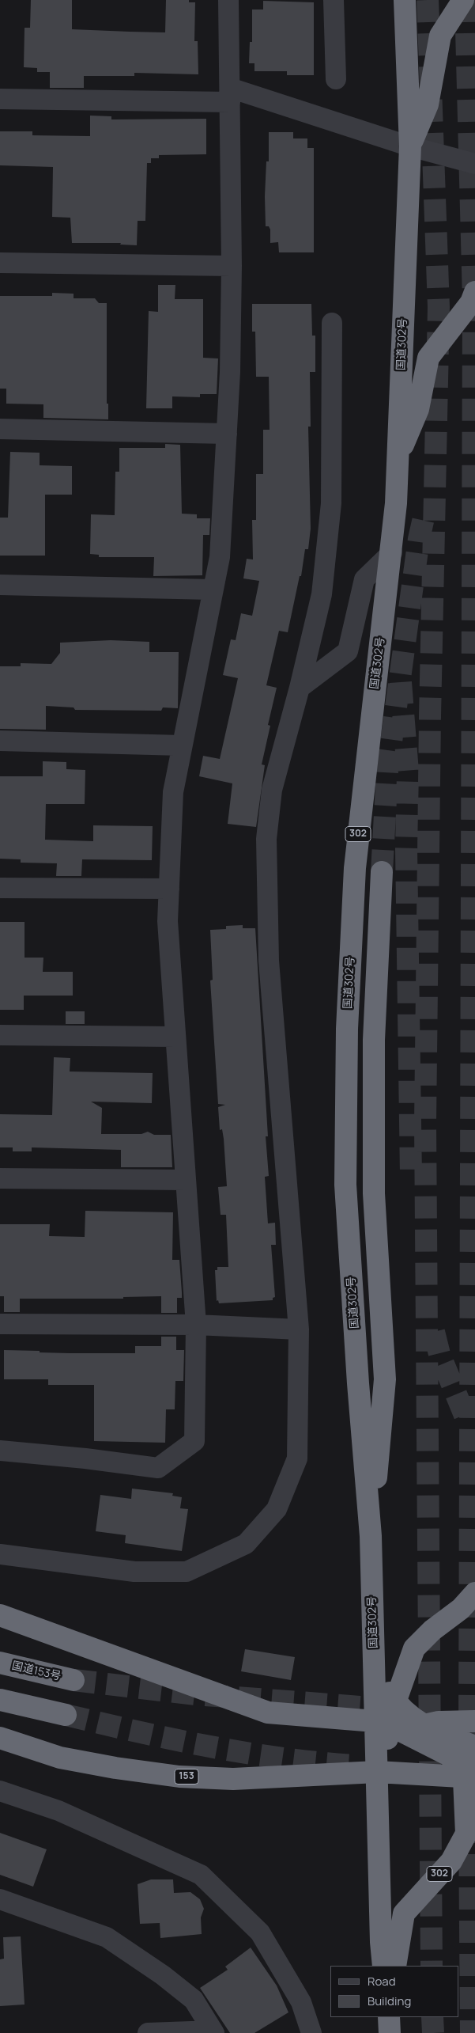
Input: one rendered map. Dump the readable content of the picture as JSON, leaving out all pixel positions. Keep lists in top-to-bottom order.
{
  "streets": {
    "highway": [
      "国道302号",
      "302",
      "国道153号",
      "153"
    ]
  },
  "crossings": [
    ["国道302号", "302"],
    ["国道302号", "153"],
    ["302", "153"]
  ],
  "legend": ["Road", "Building"]
}
